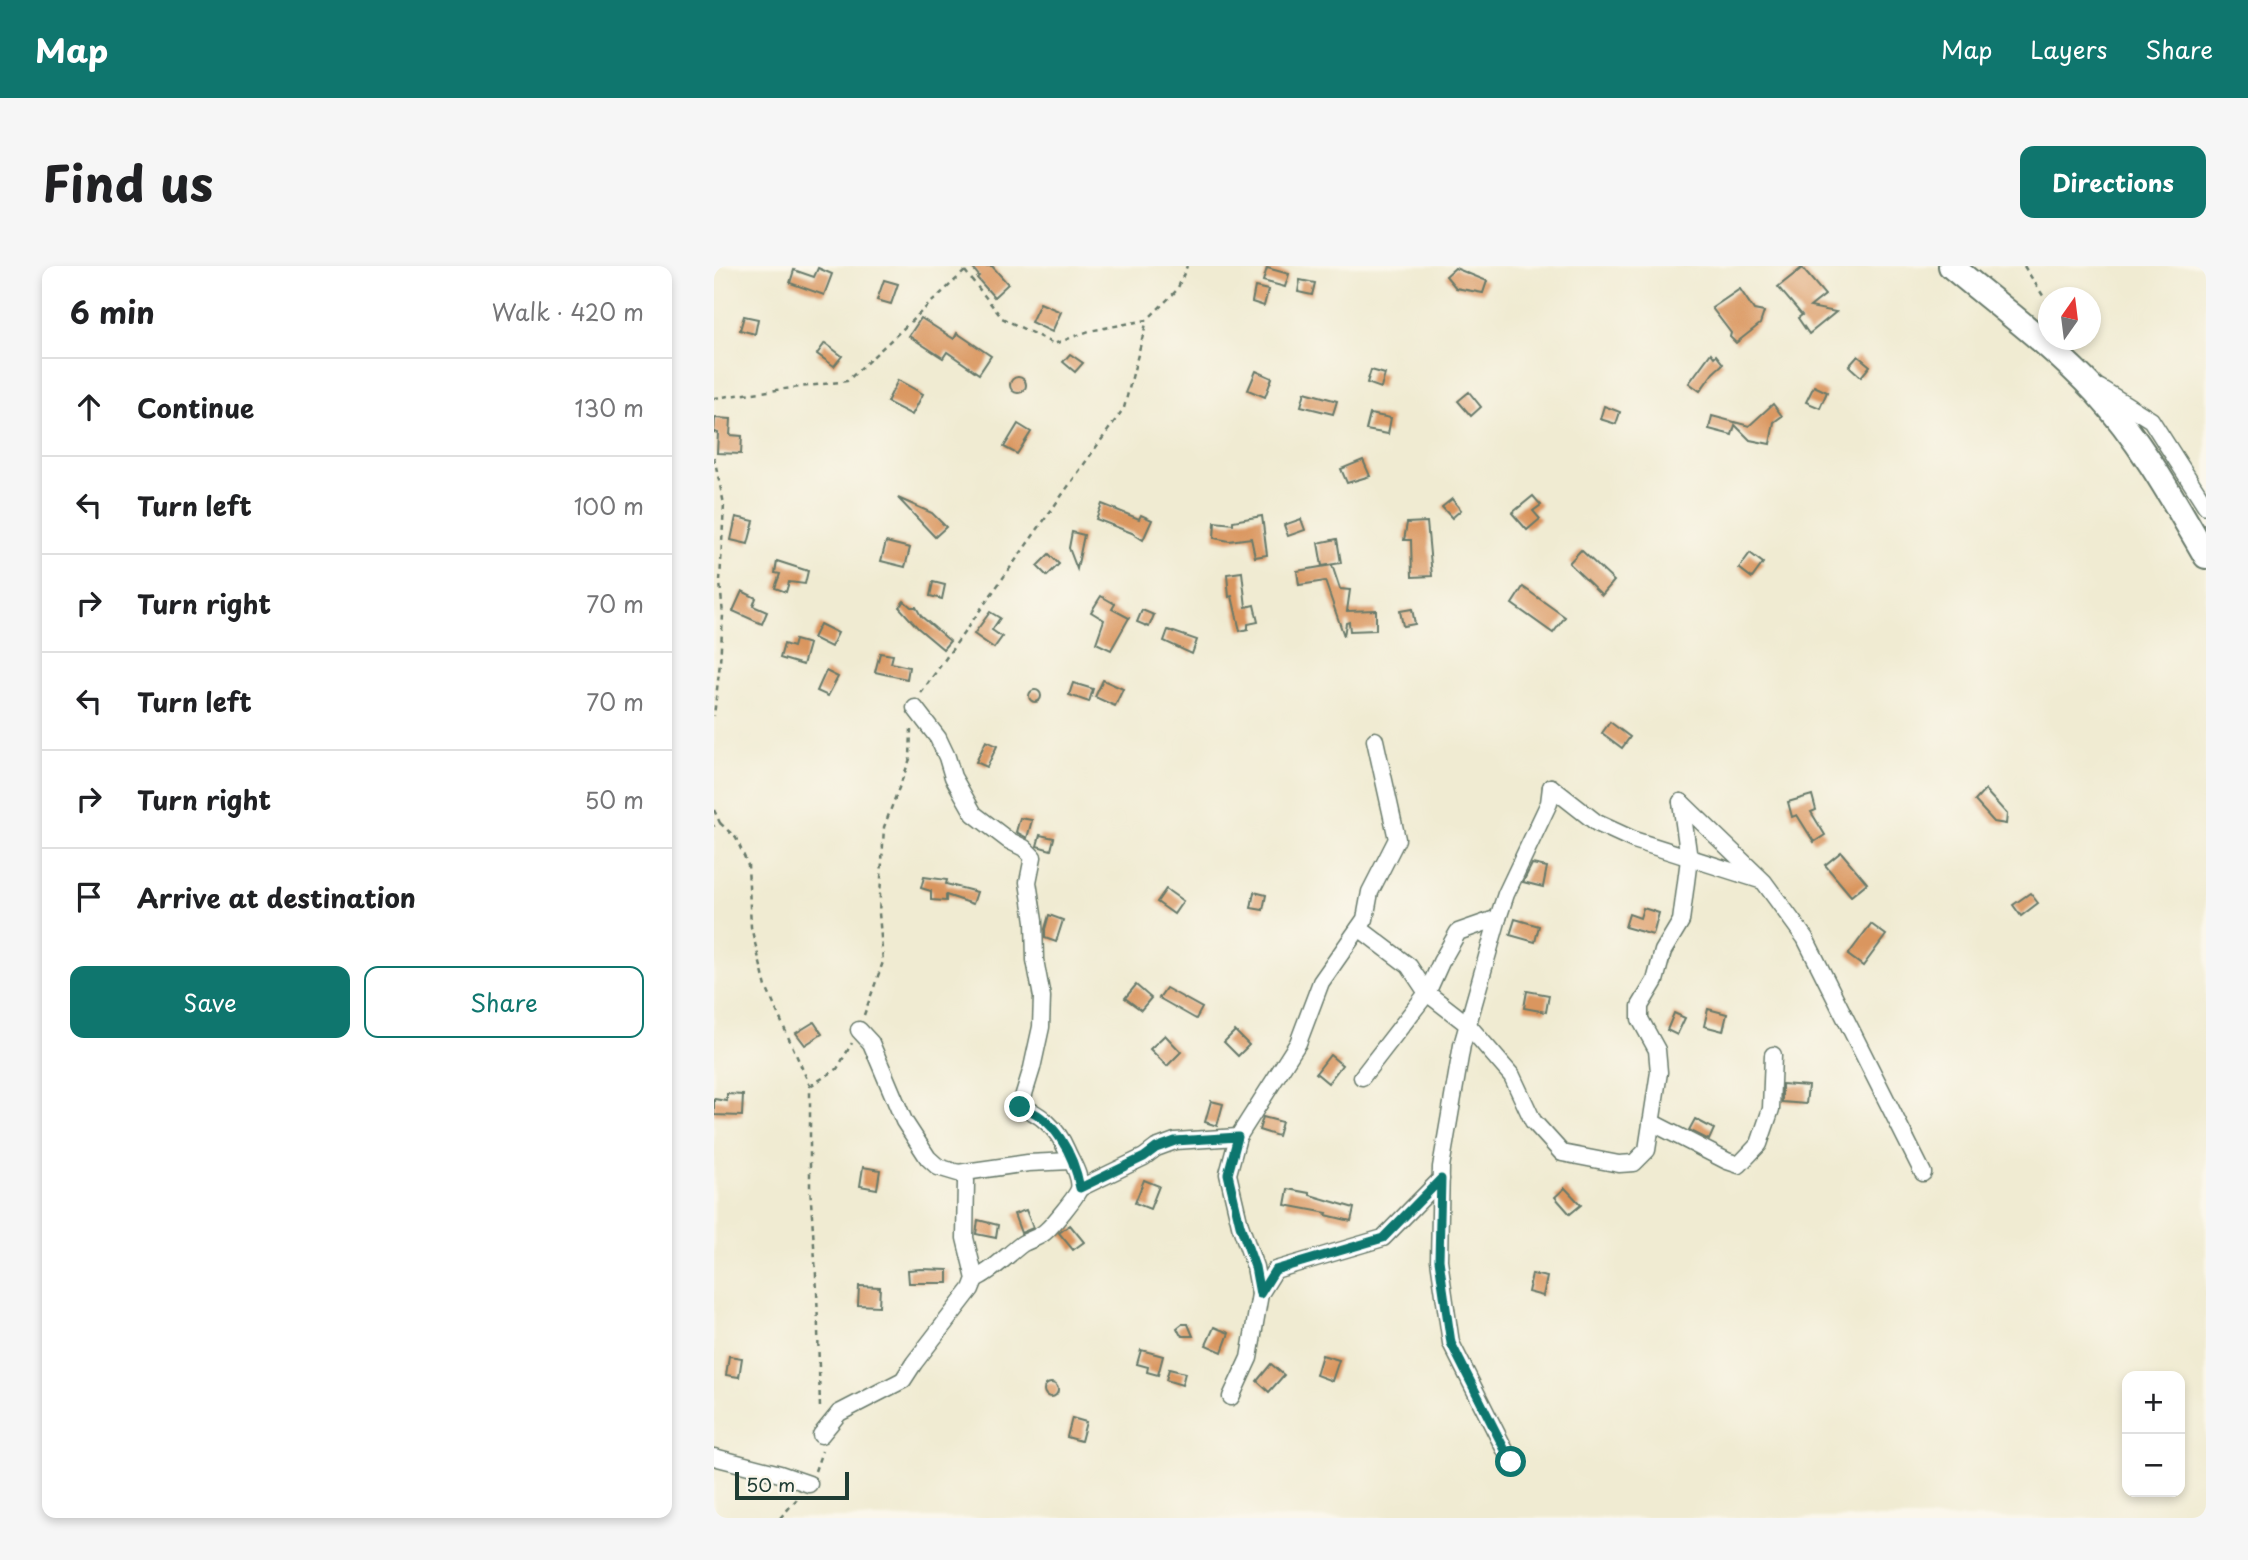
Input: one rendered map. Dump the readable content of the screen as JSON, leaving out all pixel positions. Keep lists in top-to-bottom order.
{
  "scale_bar": "50 m",
  "north": "top",
  "page": {
    "header": "Map",
    "nav": ["Map", "Layers", "Share"],
    "title": "Find us",
    "buttons": [
      "Directions",
      ["Save", "Share"]
    ],
    "heading": ["6 min", "Walk · 420 m"],
    "list": [
      ["Continue", "130 m"],
      ["Turn left", "100 m"],
      ["Turn right", "70 m"],
      ["Turn left", "70 m"],
      ["Turn right", "50 m"],
      "Arrive at destination"
    ],
    "map_buttons": ["+", "−"],
    "scale": "50 m"
  }
}
